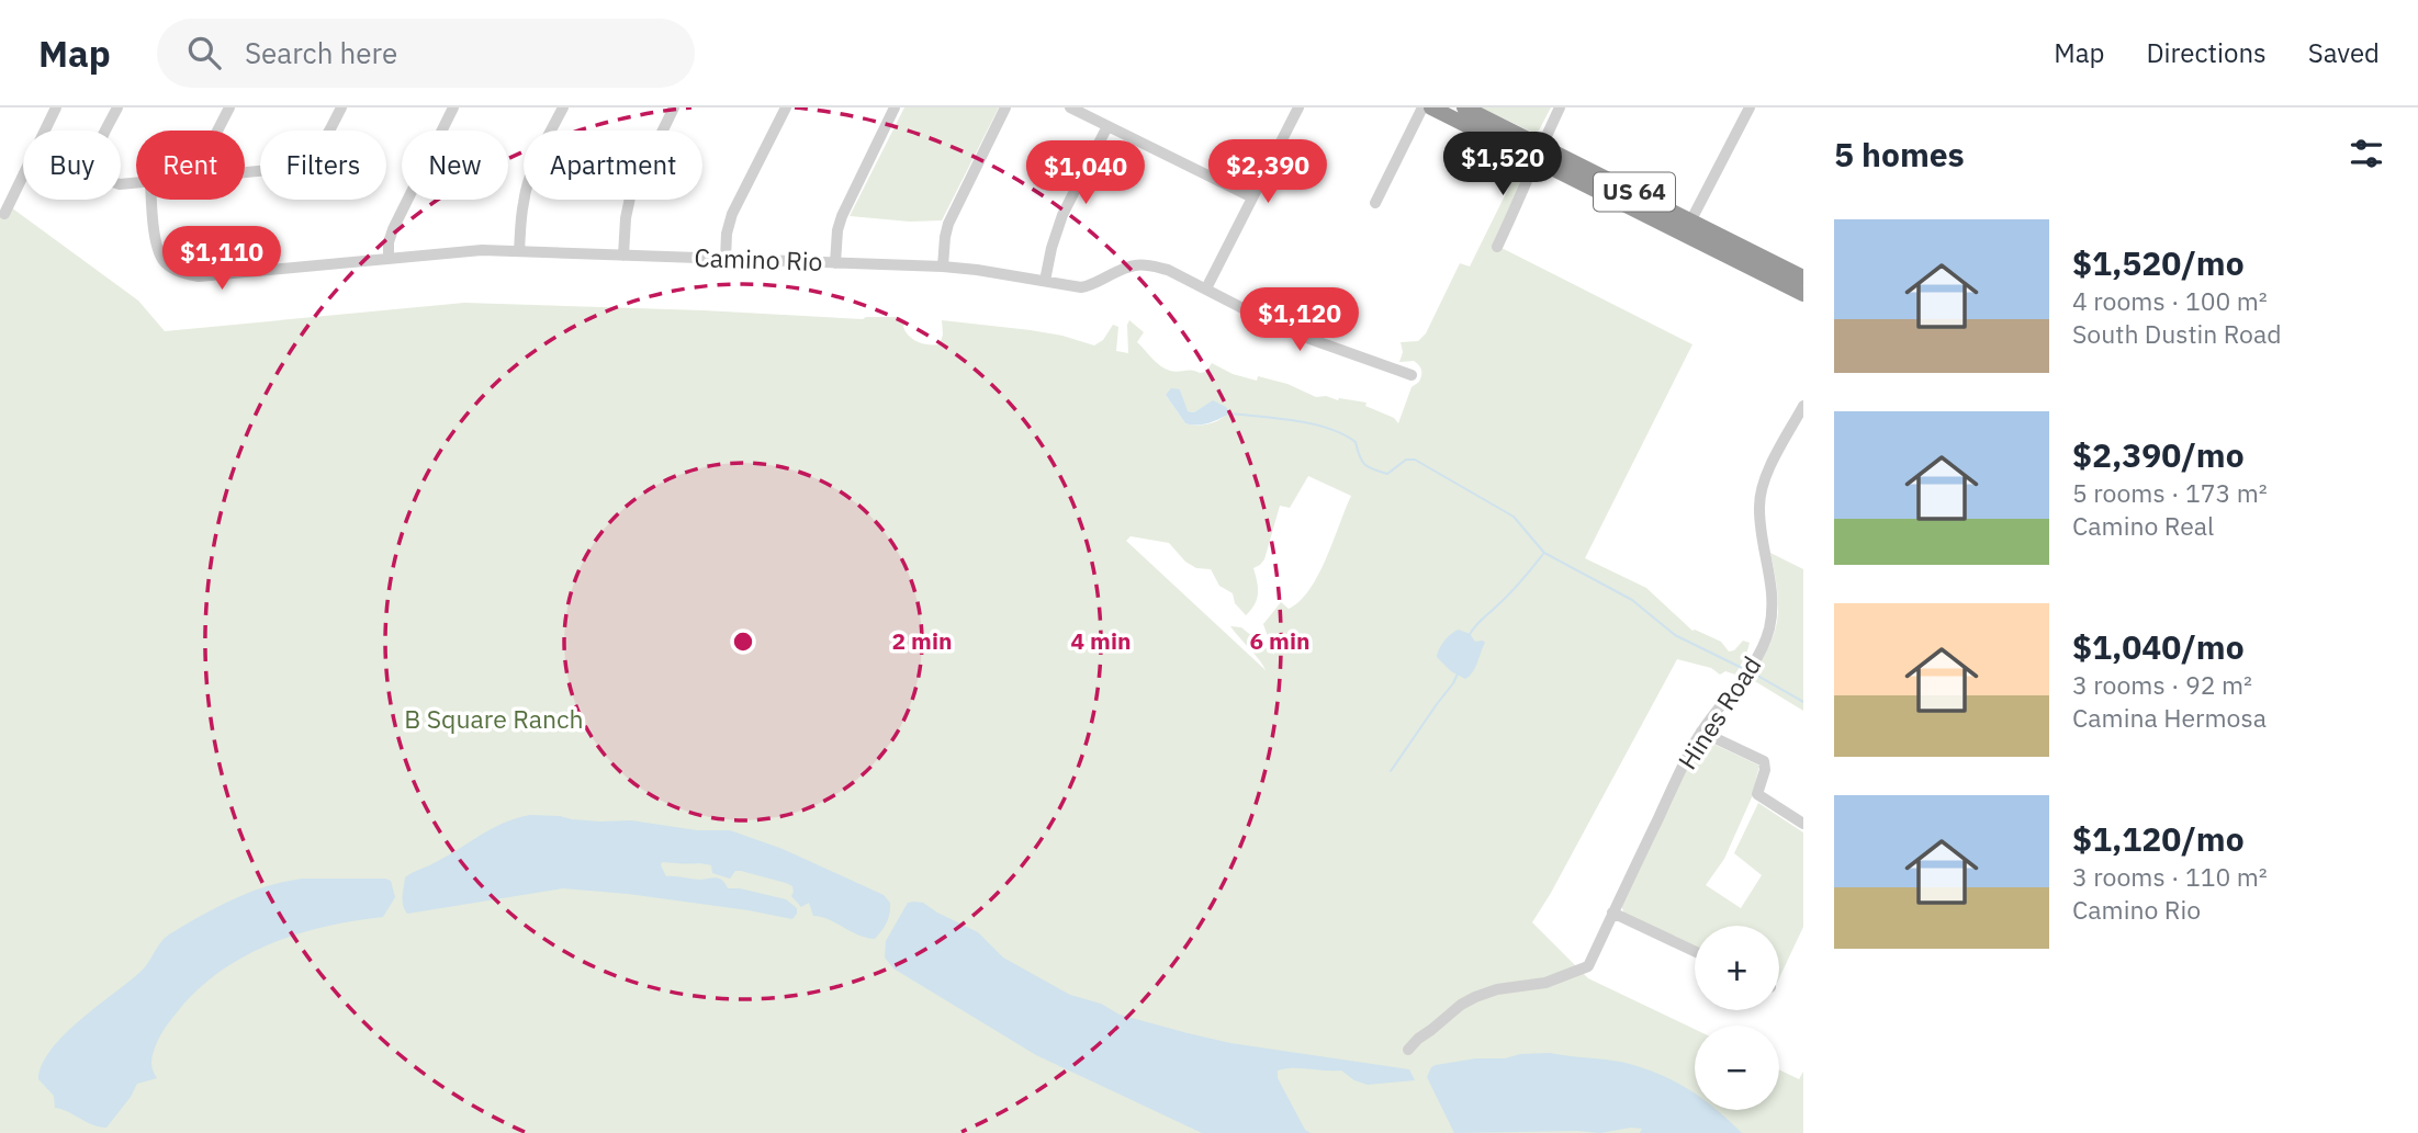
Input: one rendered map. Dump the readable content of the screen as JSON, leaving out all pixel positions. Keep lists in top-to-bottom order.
{
  "streets": {
    "highway": ["US 64"],
    "street": ["Camino Rio", "Hines Road"]
  },
  "parks": ["B Square Ranch"],
  "page": {
    "header": "Map",
    "search": "Search here",
    "nav": ["Map", "Directions", "Saved"],
    "heading": "5 homes",
    "chip": [
      "Buy",
      "Rent",
      "Filters",
      "New",
      "Apartment"
    ],
    "price": [
      "$1,520",
      "$2,390",
      "$1,040",
      "$1,110",
      "$1,120"
    ],
    "list": [
      {
        "name": "$1,520/mo",
        "note": "4 rooms · 100 m² · South Dustin Road"
      },
      {
        "name": "$2,390/mo",
        "note": "5 rooms · 173 m² · Camino Real"
      },
      {
        "name": "$1,040/mo",
        "note": "3 rooms · 92 m² · Camina Hermosa"
      },
      {
        "name": "$1,120/mo",
        "note": "3 rooms · 110 m² · Camino Rio"
      }
    ],
    "map_buttons": ["+", "−"]
  },
  "rings": ["2 min", "4 min", "6 min"]
}
